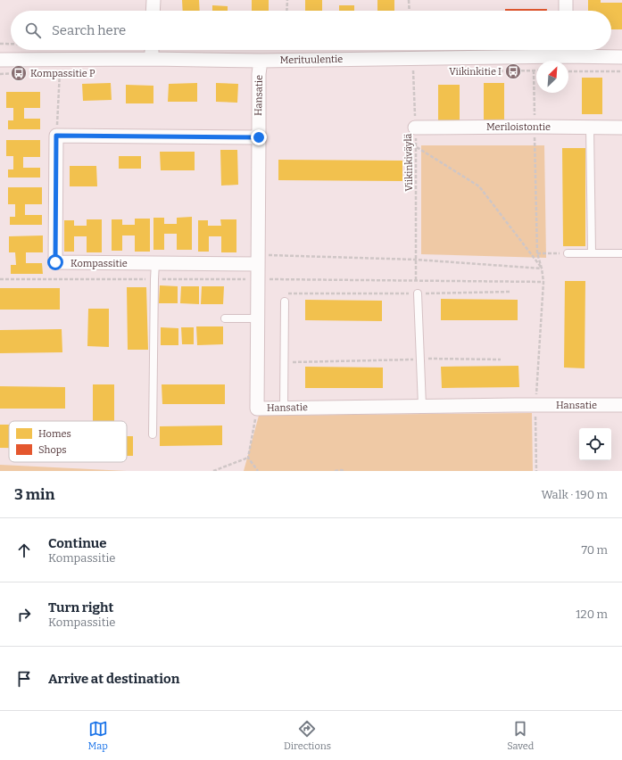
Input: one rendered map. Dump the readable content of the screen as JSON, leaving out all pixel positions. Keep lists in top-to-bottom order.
{
  "streets": {
    "street": [
      "Merituulentie",
      "Hansatie",
      "Meriloistontie",
      "Kompassitie"
    ],
    "path": ["Viikinkiväylä"]
  },
  "crossings": [
    ["Merituulentie", "Hansatie"],
    ["Merituulentie", "Viikinkiväylä"],
    ["Hansatie", "Kompassitie"],
    ["Meriloistontie", "Viikinkiväylä"]
  ],
  "places": {
    "bus stop": ["Viikinkitie I", "Kompassitie P"]
  },
  "legend": ["Homes", "Shops"],
  "north": "top right",
  "page": {
    "search": "Search here",
    "heading": ["3 min", "Walk · 190 m"],
    "list": [
      ["Continue", "Kompassitie", "70 m"],
      ["Turn right", "Kompassitie", "120 m"],
      "Arrive at destination"
    ],
    "nav": ["Map", "Directions", "Saved"]
  }
}
